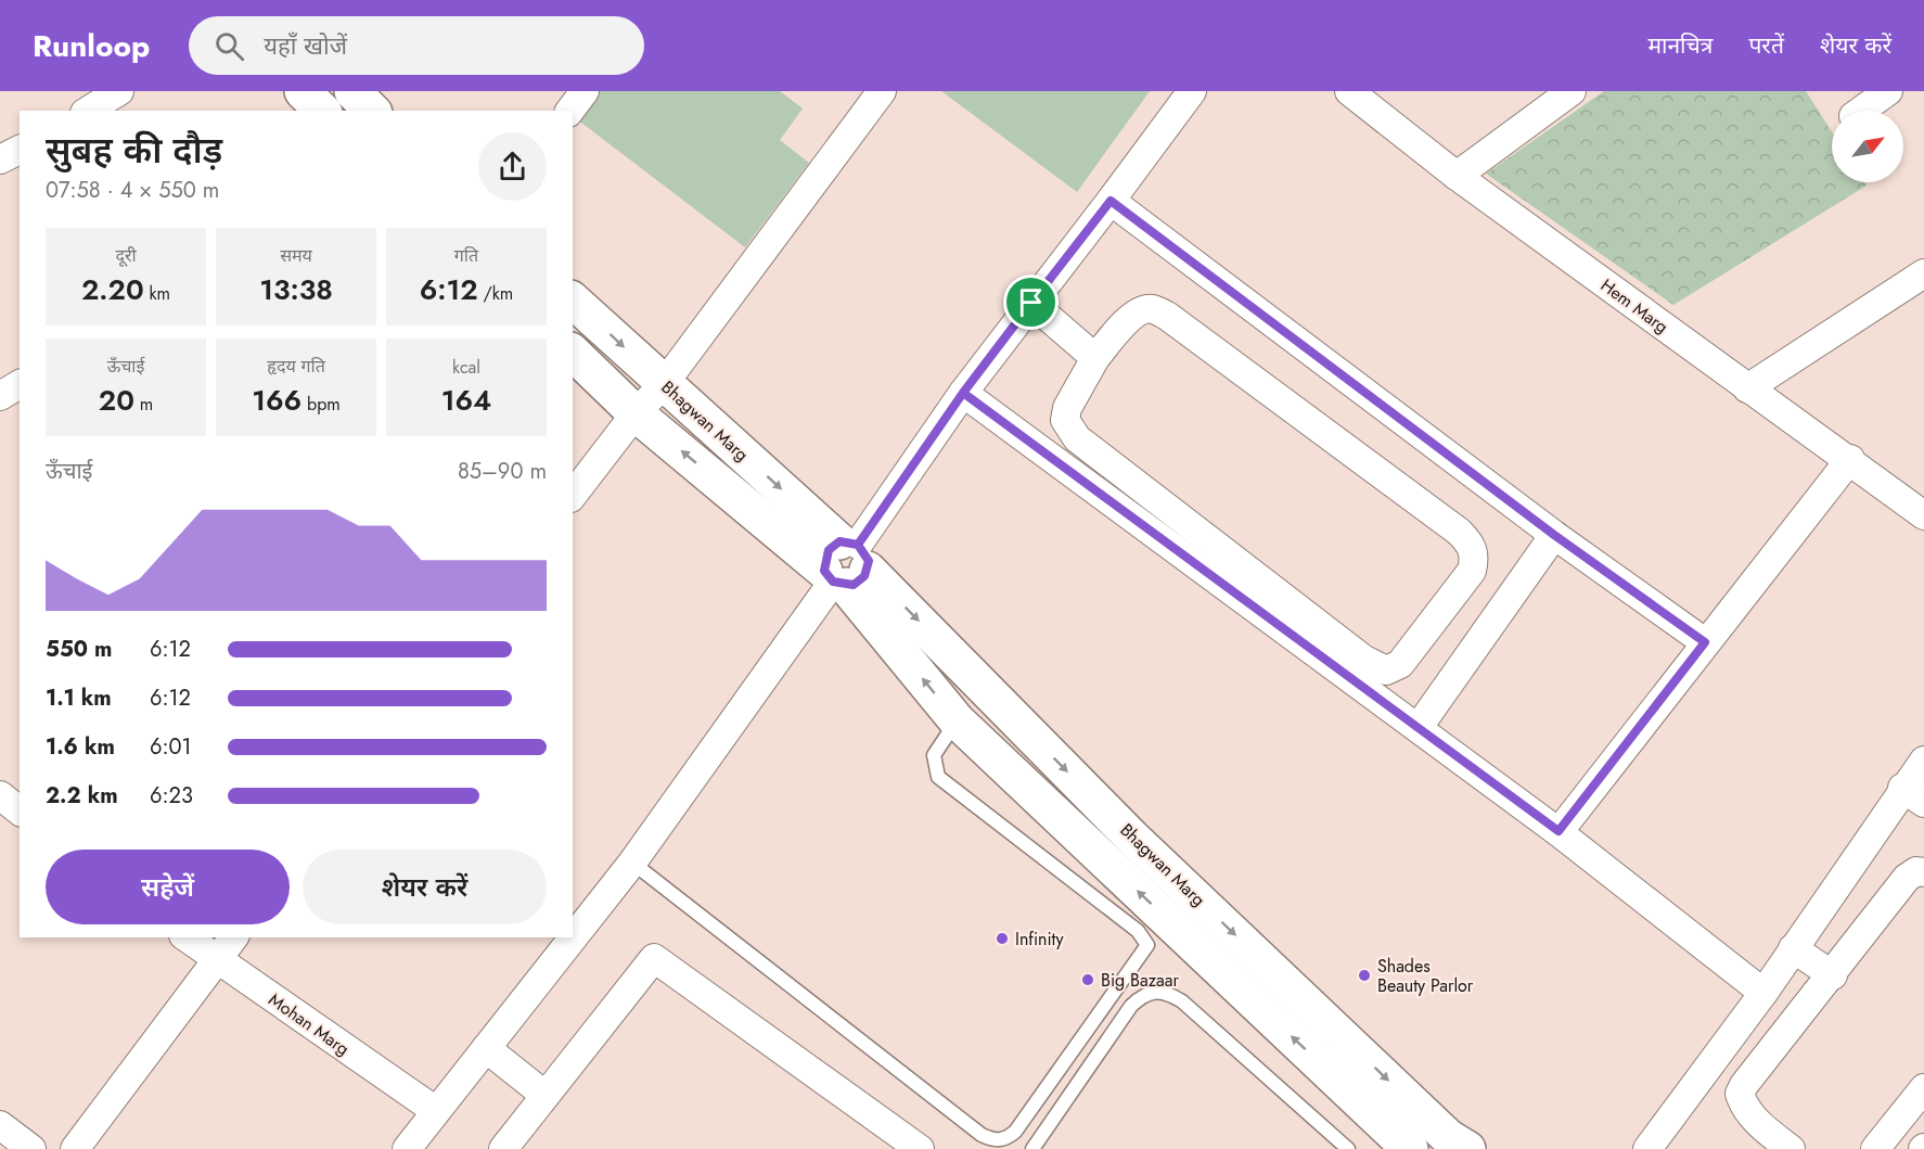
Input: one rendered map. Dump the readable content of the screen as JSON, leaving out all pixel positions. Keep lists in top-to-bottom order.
{
  "streets": {
    "street": ["Hem Marg", "Bhagwan Marg", "Mohan Marg"]
  },
  "places": ["Infinity", "Shades Beauty Parlor", "Big Bazaar"],
  "north": "top right",
  "page": {
    "header": "Runloop",
    "search": "यहाँ खोजें",
    "nav": ["मानचित्र", "परतें", "शेयर करें"],
    "heading": ["सुबह की दौड़", "07:58 · 4 × 550 m"],
    "stats": [
      ["दूरी", "2.20 km"],
      ["समय", "13:38"],
      ["गति", "6:12 /km"],
      ["ऊँचाई", "20 m"],
      ["हृदय गति", "166 bpm"],
      ["kcal", "164"]
    ],
    "chart": ["ऊँचाई", "85–90 m"],
    "list": [
      {
        "name": "550 m",
        "note": "6:12"
      },
      {
        "name": "1.1 km",
        "note": "6:12"
      },
      {
        "name": "1.6 km",
        "note": "6:01"
      },
      {
        "name": "2.2 km",
        "note": "6:23"
      }
    ],
    "buttons": ["सहेजें", "शेयर करें"]
  }
}
